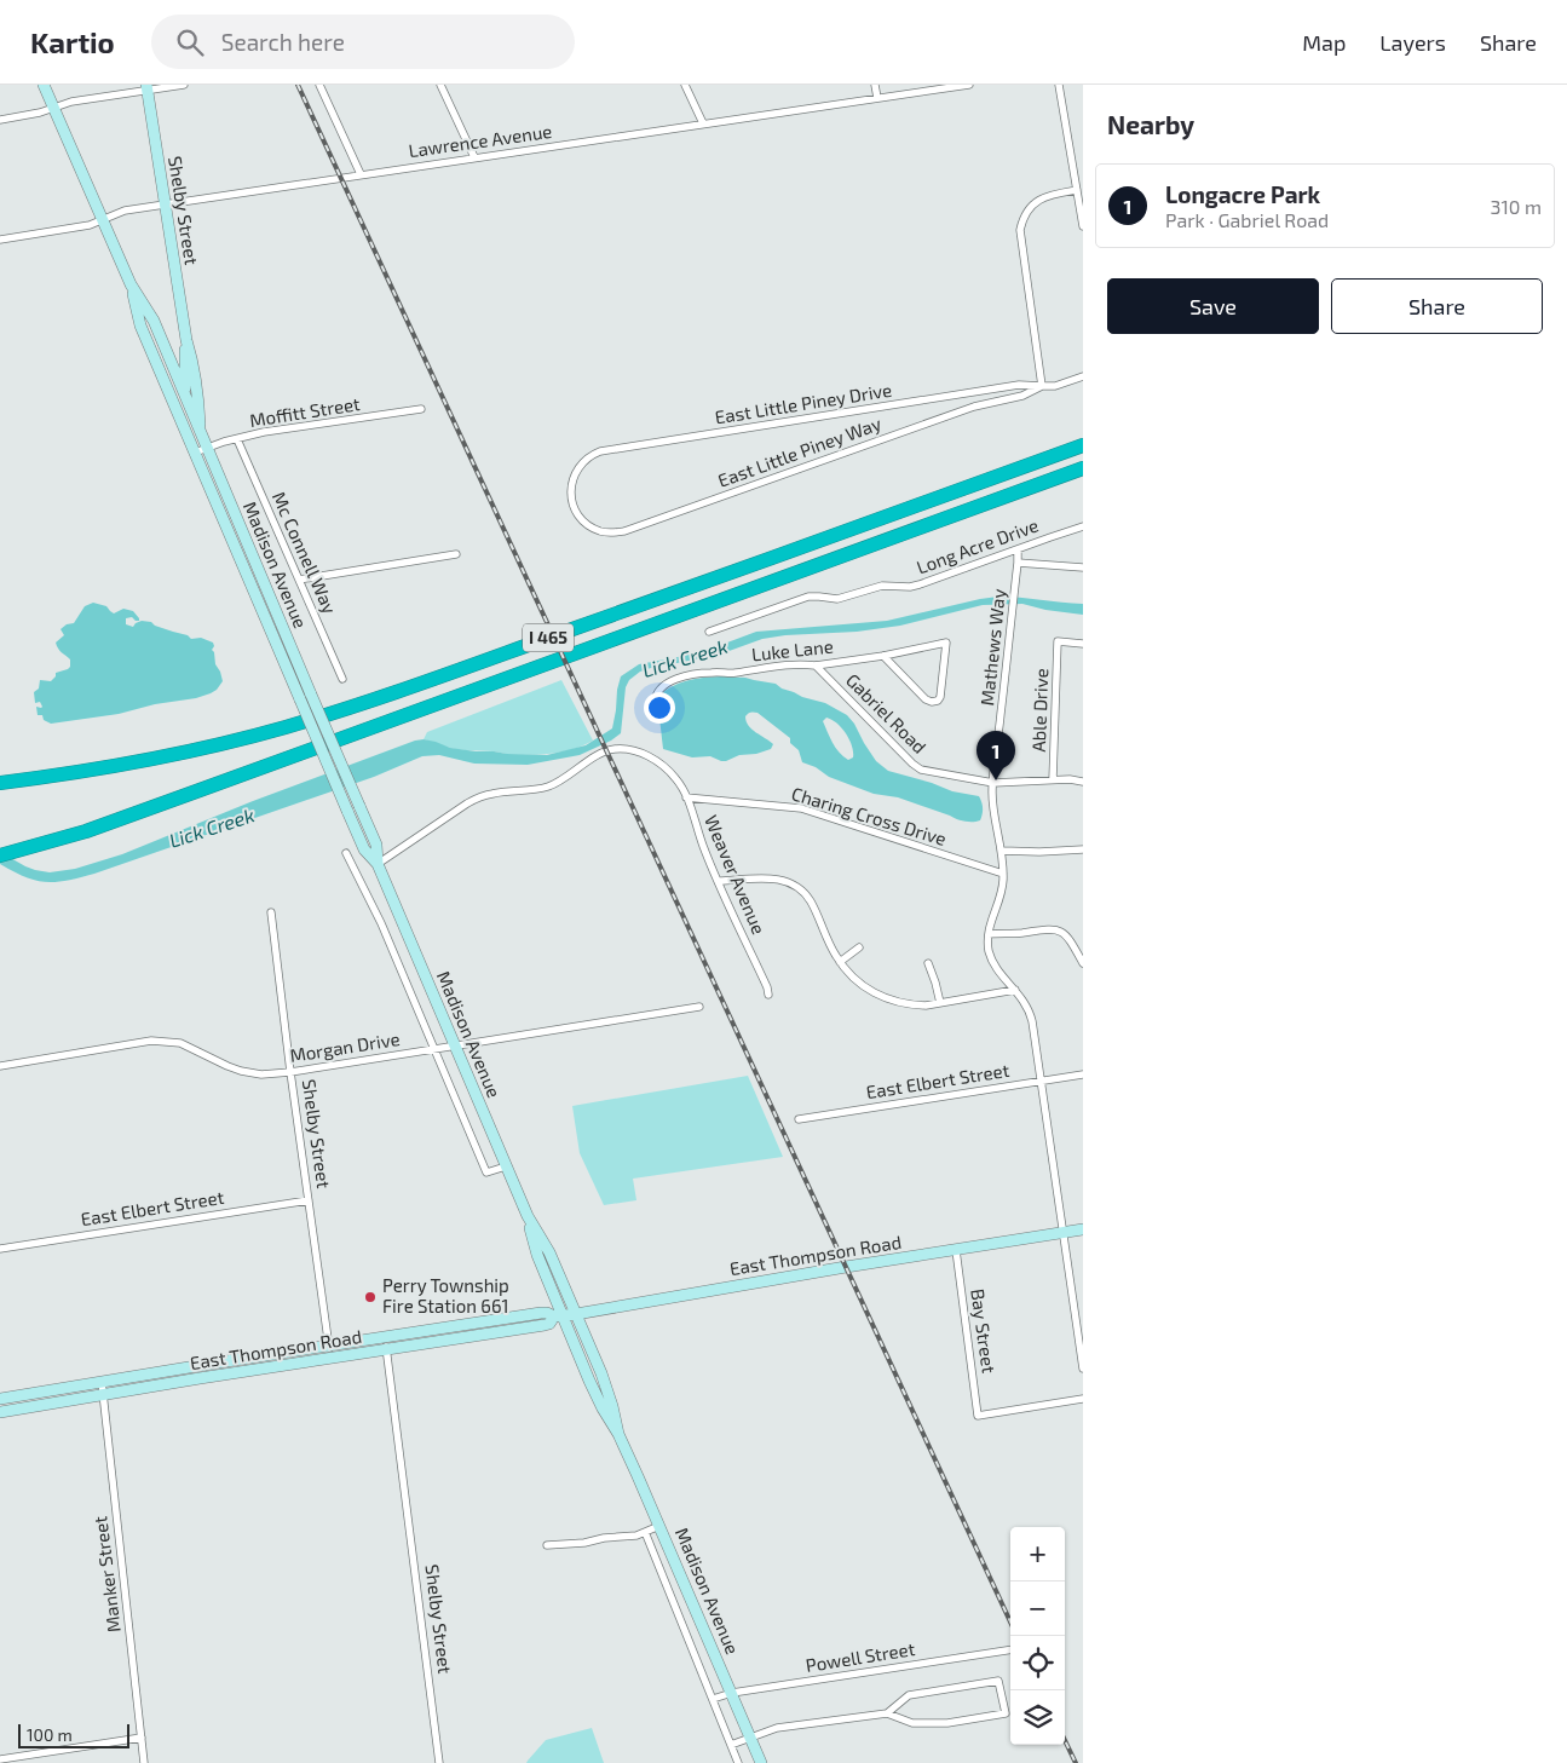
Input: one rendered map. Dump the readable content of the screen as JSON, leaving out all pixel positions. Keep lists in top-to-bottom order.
{
  "streets": {
    "highway": ["I 465"],
    "main road": ["Shelby Street", "Madison Avenue", "East Thompson Road"],
    "street": [
      "Lawrence Avenue",
      "East Little Piney Drive",
      "Moffitt Street",
      "East Little Piney Way",
      "Long Acre Drive",
      "Mc Connell Way",
      "Mathews Way",
      "Luke Lane",
      "Able Drive",
      "Gabriel Road",
      "Charing Cross Drive",
      "Weaver Avenue",
      "Morgan Drive",
      "East Elbert Street",
      "Bay Street",
      "Manker Street",
      "Powell Street"
    ]
  },
  "crossings": [
    ["Lawrence Avenue", "Shelby Street"],
    ["Lawrence Avenue", "Madison Avenue"],
    ["Shelby Street", "Madison Avenue"],
    ["Shelby Street", "Morgan Drive"],
    ["Shelby Street", "East Elbert Street"],
    ["Shelby Street", "East Thompson Road"],
    ["East Little Piney Drive", "East Little Piney Way"],
    ["Moffitt Street", "Mc Connell Way"],
    ["Moffitt Street", "Madison Avenue"],
    ["Long Acre Drive", "Mathews Way"],
    ["Madison Avenue", "Weaver Avenue"],
    ["Madison Avenue", "Morgan Drive"],
    ["Madison Avenue", "East Thompson Road"],
    ["Madison Avenue", "Powell Street"],
    ["Mathews Way", "Gabriel Road"],
    ["Mathews Way", "Charing Cross Drive"],
    ["Mathews Way", "East Elbert Street"],
    ["Mathews Way", "East Thompson Road"],
    ["Luke Lane", "Gabriel Road"],
    ["Able Drive", "Gabriel Road"],
    ["Charing Cross Drive", "Weaver Avenue"],
    ["East Thompson Road", "Bay Street"],
    ["East Thompson Road", "Manker Street"]
  ],
  "water": ["Lick Creek"],
  "places": ["Perry Township Fire Station 661"],
  "scale_bar": "100 m",
  "page": {
    "header": "Kartio",
    "search": "Search here",
    "nav": ["Map", "Layers", "Share"],
    "heading": "Nearby",
    "list": [
      {
        "mark": "1",
        "name": "Longacre Park",
        "note": "Park · Gabriel Road",
        "value": "310 m"
      }
    ],
    "buttons": ["Save", "Share"],
    "pins": "1",
    "map_buttons": ["+", "−"],
    "scale": "100 m"
  }
}
